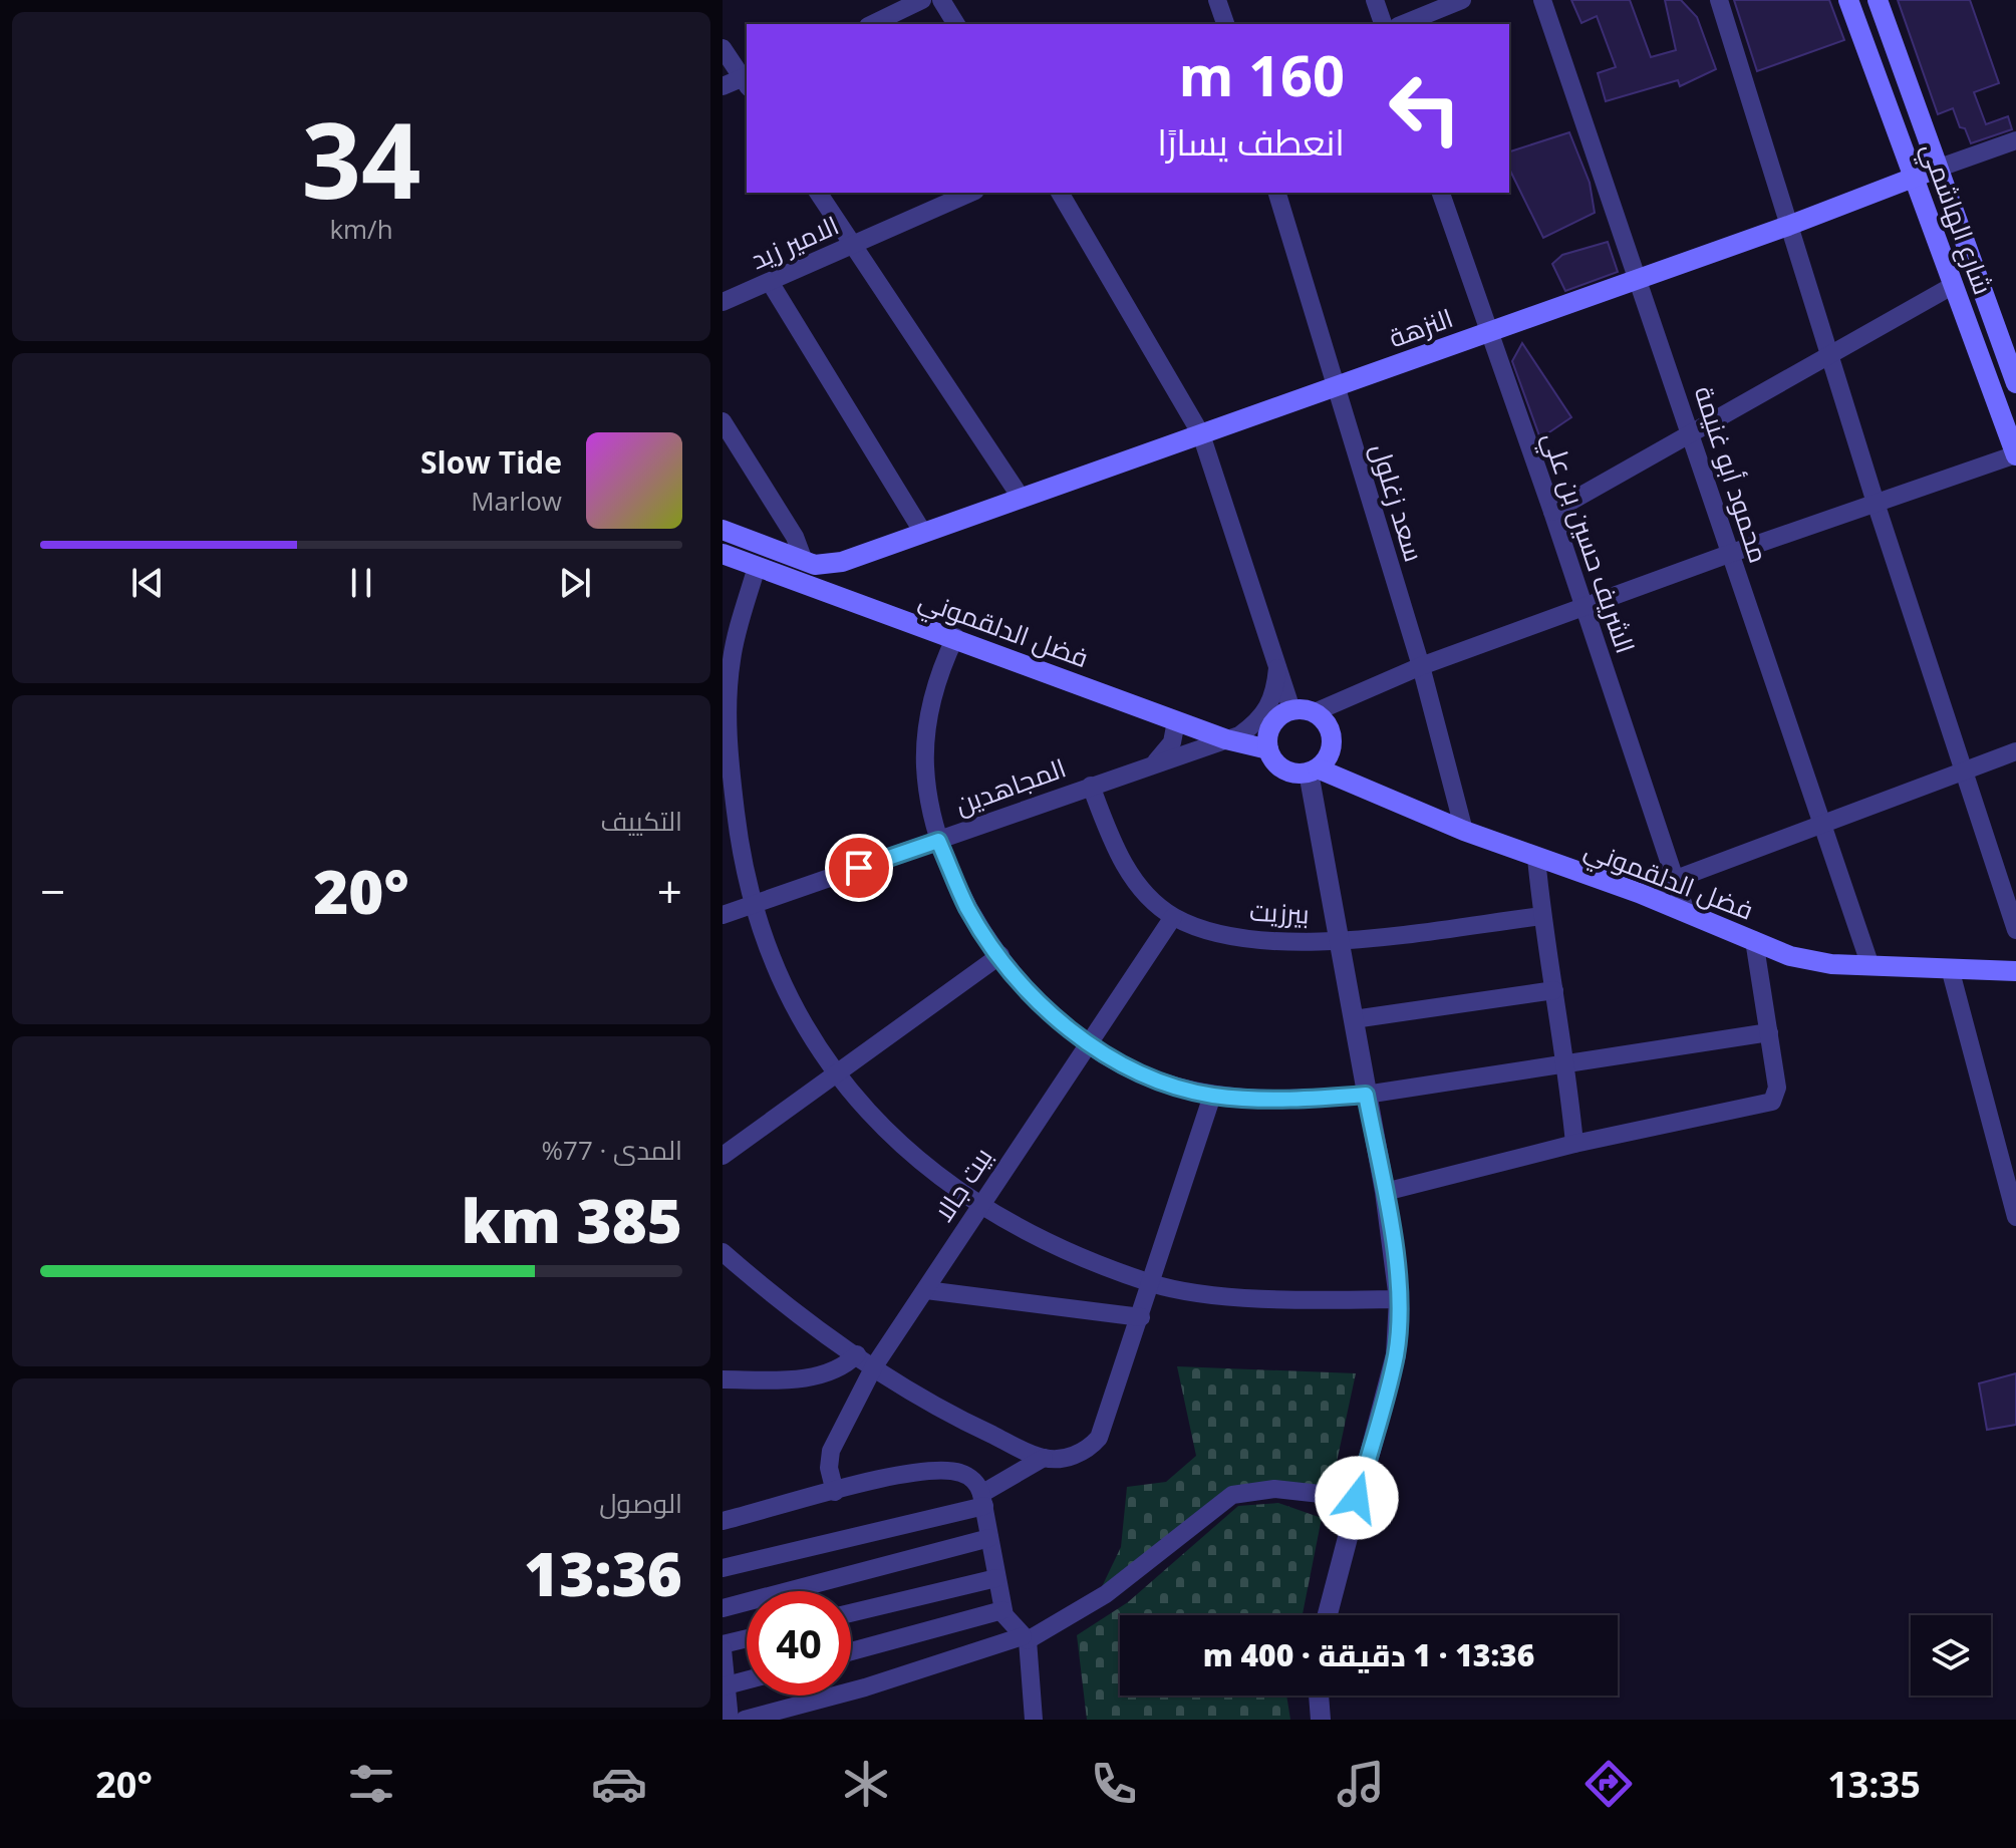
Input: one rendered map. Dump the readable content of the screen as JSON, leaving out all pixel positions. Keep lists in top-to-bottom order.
{
  "streets": {
    "main road": ["شارع الهاشمي", "النزهة", "فضل الدلقموني"],
    "street": [
      "الامير زيد",
      "محمود أبو غنيمة",
      "سعد زغلول",
      "الشريف حسين بن علي",
      "المجاهدين",
      "بيرزيت",
      "بيت جالا"
    ]
  },
  "crossings": [
    ["شارع الهاشمي", "النزهة"],
    ["النزهة", "محمود أبو غنيمة"],
    ["النزهة", "سعد زغلول"],
    ["النزهة", "الشريف حسين بن علي"],
    ["محمود أبو غنيمة", "فضل الدلقموني"],
    ["سعد زغلول", "فضل الدلقموني"],
    ["الشريف حسين بن علي", "فضل الدلقموني"],
    ["فضل الدلقموني", "المجاهدين"],
    ["المجاهدين", "بيرزيت"],
    ["بيرزيت", "بيت جالا"]
  ],
  "page": {
    "tile": [
      ["34", "km/h"],
      "التكييف",
      ["المدى · 77%", "385 km"],
      ["الوصول", "13:36"]
    ],
    "turn": ["160 m", "انعطف يسارًا"],
    "song": ["Slow Tide", "Marlow"],
    "heat": ["−", "20°", "+"],
    "limit": "40",
    "trip": "13:36 · 1 دقيقة · 400 m",
    "tabs": ["13:35", "20°"]
  }
}
